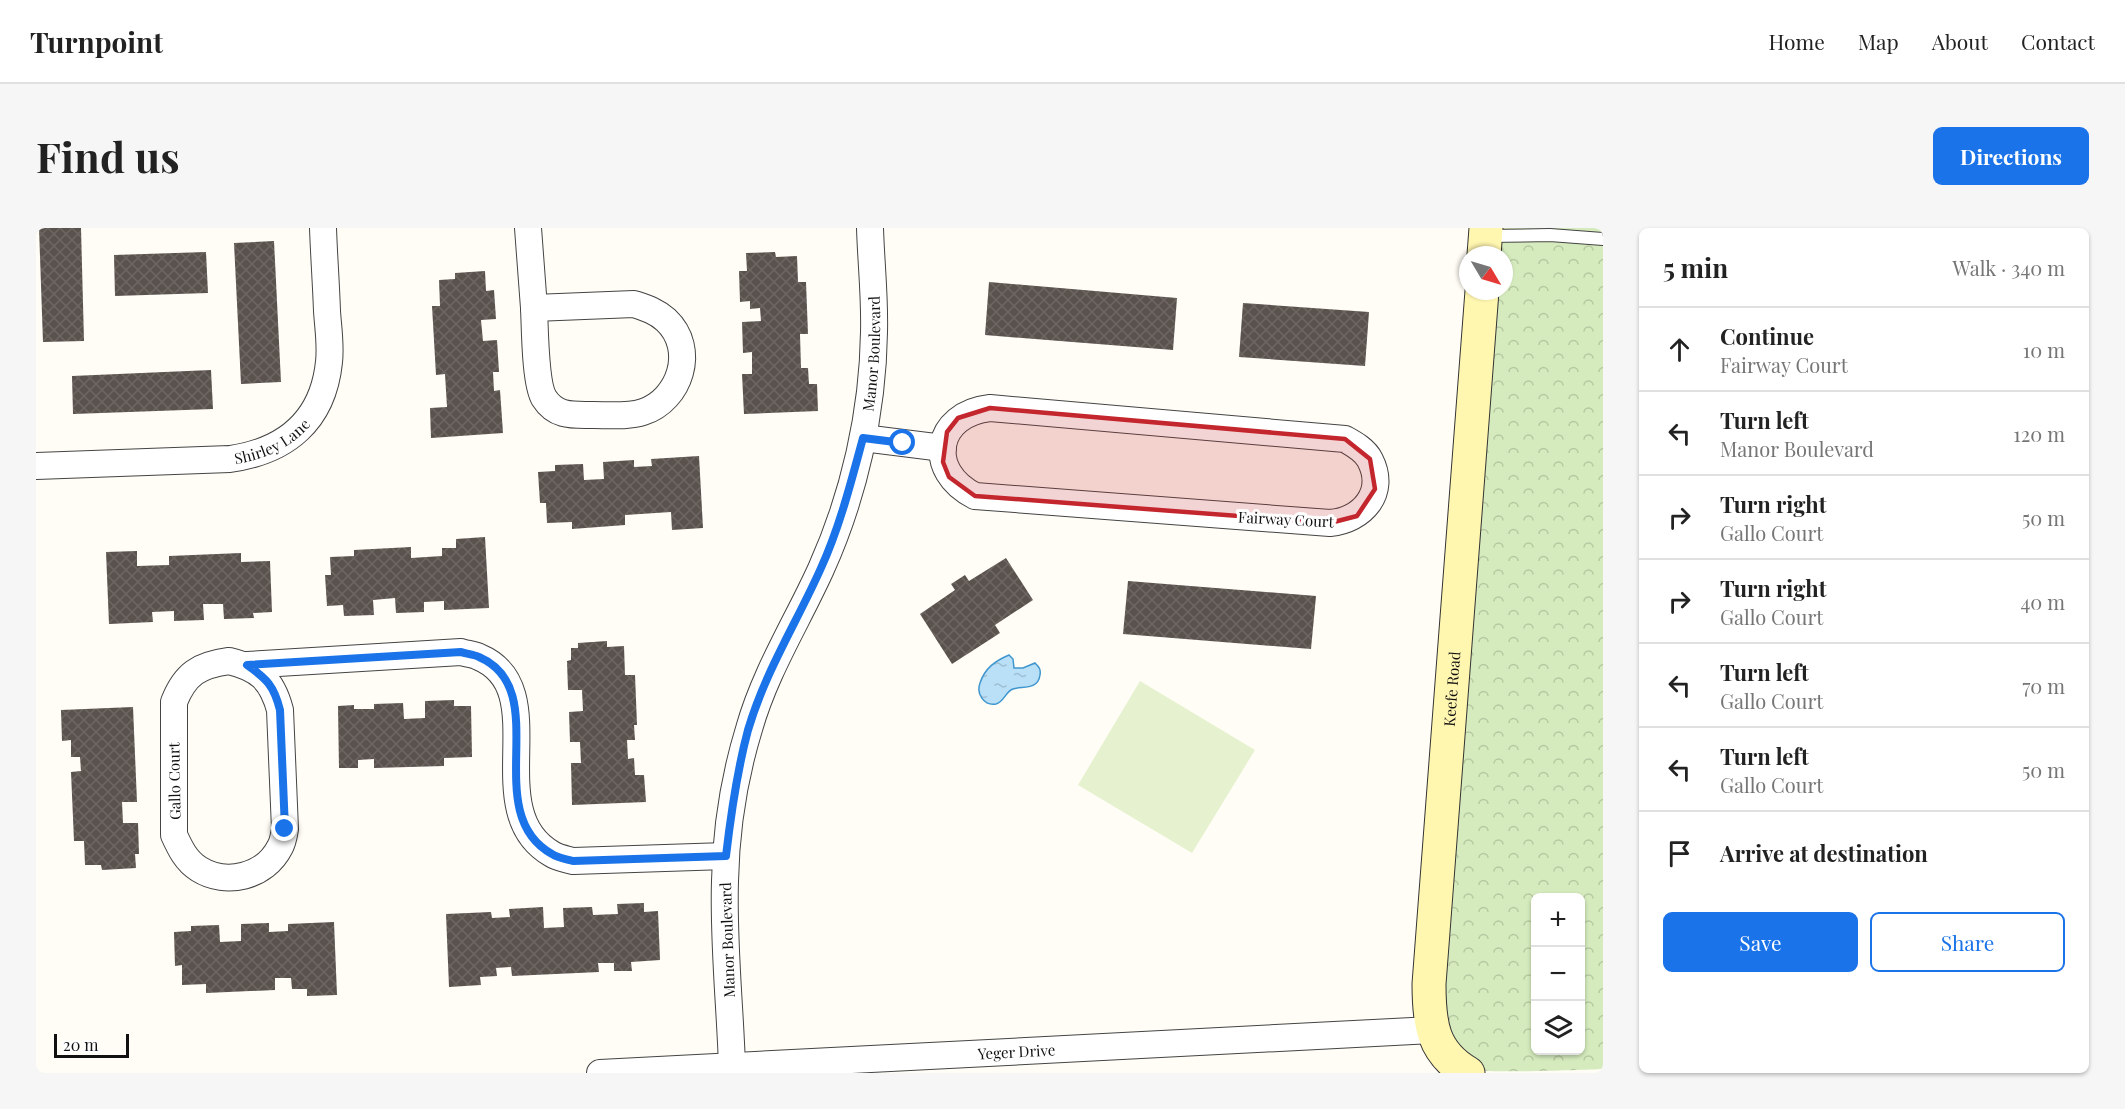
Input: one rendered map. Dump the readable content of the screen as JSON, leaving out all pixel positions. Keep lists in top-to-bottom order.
{
  "streets": {
    "street": [
      "Manor Boulevard",
      "Shirley Lane",
      "Fairway Court",
      "Keefe Road",
      "Gallo Court",
      "Yeger Drive"
    ]
  },
  "crossings": [
    ["Manor Boulevard", "Gallo Court"],
    ["Manor Boulevard", "Yeger Drive"],
    ["Keefe Road", "Yeger Drive"]
  ],
  "scale_bar": "20 m",
  "north": "bottom right",
  "page": {
    "header": "Turnpoint",
    "nav": [
      "Home",
      "Map",
      "About",
      "Contact"
    ],
    "buttons": [
      "Directions",
      ["Save", "Share"]
    ],
    "title": "Find us",
    "heading": ["5 min", "Walk · 340 m"],
    "list": [
      ["Continue", "Fairway Court", "10 m"],
      ["Turn left", "Manor Boulevard", "120 m"],
      ["Turn right", "Gallo Court", "50 m"],
      ["Turn right", "Gallo Court", "40 m"],
      ["Turn left", "Gallo Court", "70 m"],
      ["Turn left", "Gallo Court", "50 m"],
      "Arrive at destination"
    ],
    "map_buttons": ["+", "−"],
    "scale": "20 m"
  }
}
